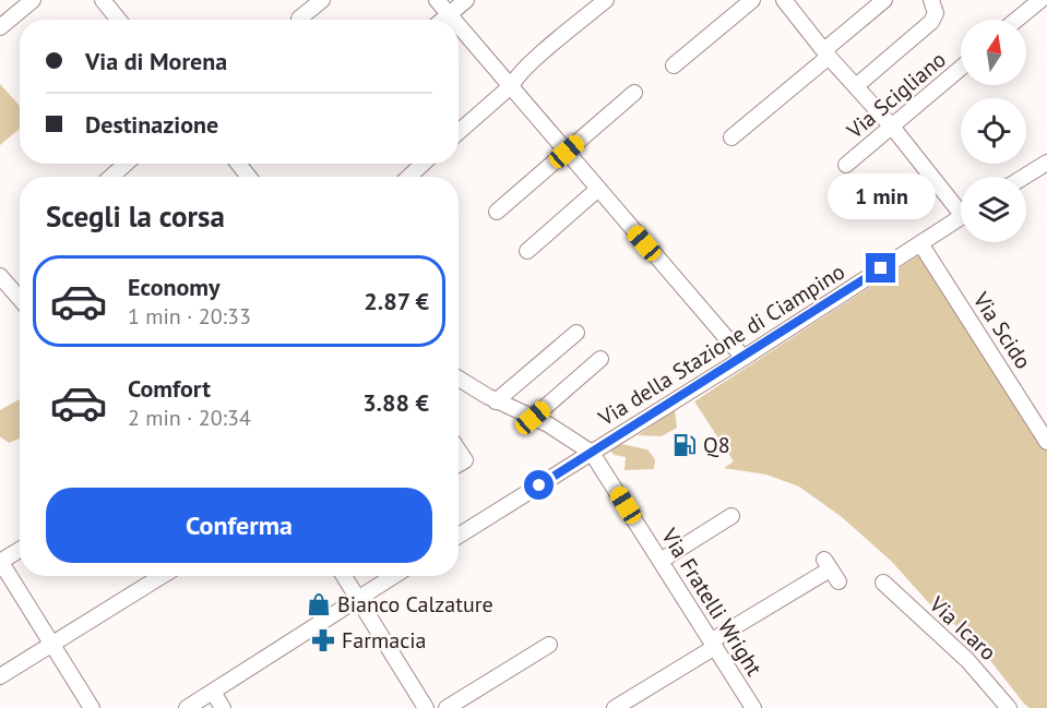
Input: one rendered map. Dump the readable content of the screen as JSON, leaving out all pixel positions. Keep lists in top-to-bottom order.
{
  "streets": {
    "street": [
      "Via Scigliano",
      "Via Scido",
      "Via della Stazione di Ciampino",
      "Via Fratelli Wright",
      "Via Icaro"
    ]
  },
  "crossings": [
    ["Via Scido", "Via della Stazione di Ciampino"],
    ["Via della Stazione di Ciampino", "Via Fratelli Wright"]
  ],
  "places": {
    "fuel station": ["Q8"],
    "shop": ["Bianco Calzature"],
    "pharmacy": ["Farmacia"]
  },
  "north": "top",
  "page": {
    "banner": ["Via di Morena", "Destinazione"],
    "bubble": "1 min",
    "heading": "Scegli la corsa",
    "list": [
      {
        "name": "Economy",
        "note": "1 min · 20:33",
        "value": "2.87 €"
      },
      {
        "name": "Comfort",
        "note": "2 min · 20:34",
        "value": "3.88 €"
      }
    ],
    "buttons": "Conferma"
  }
}
